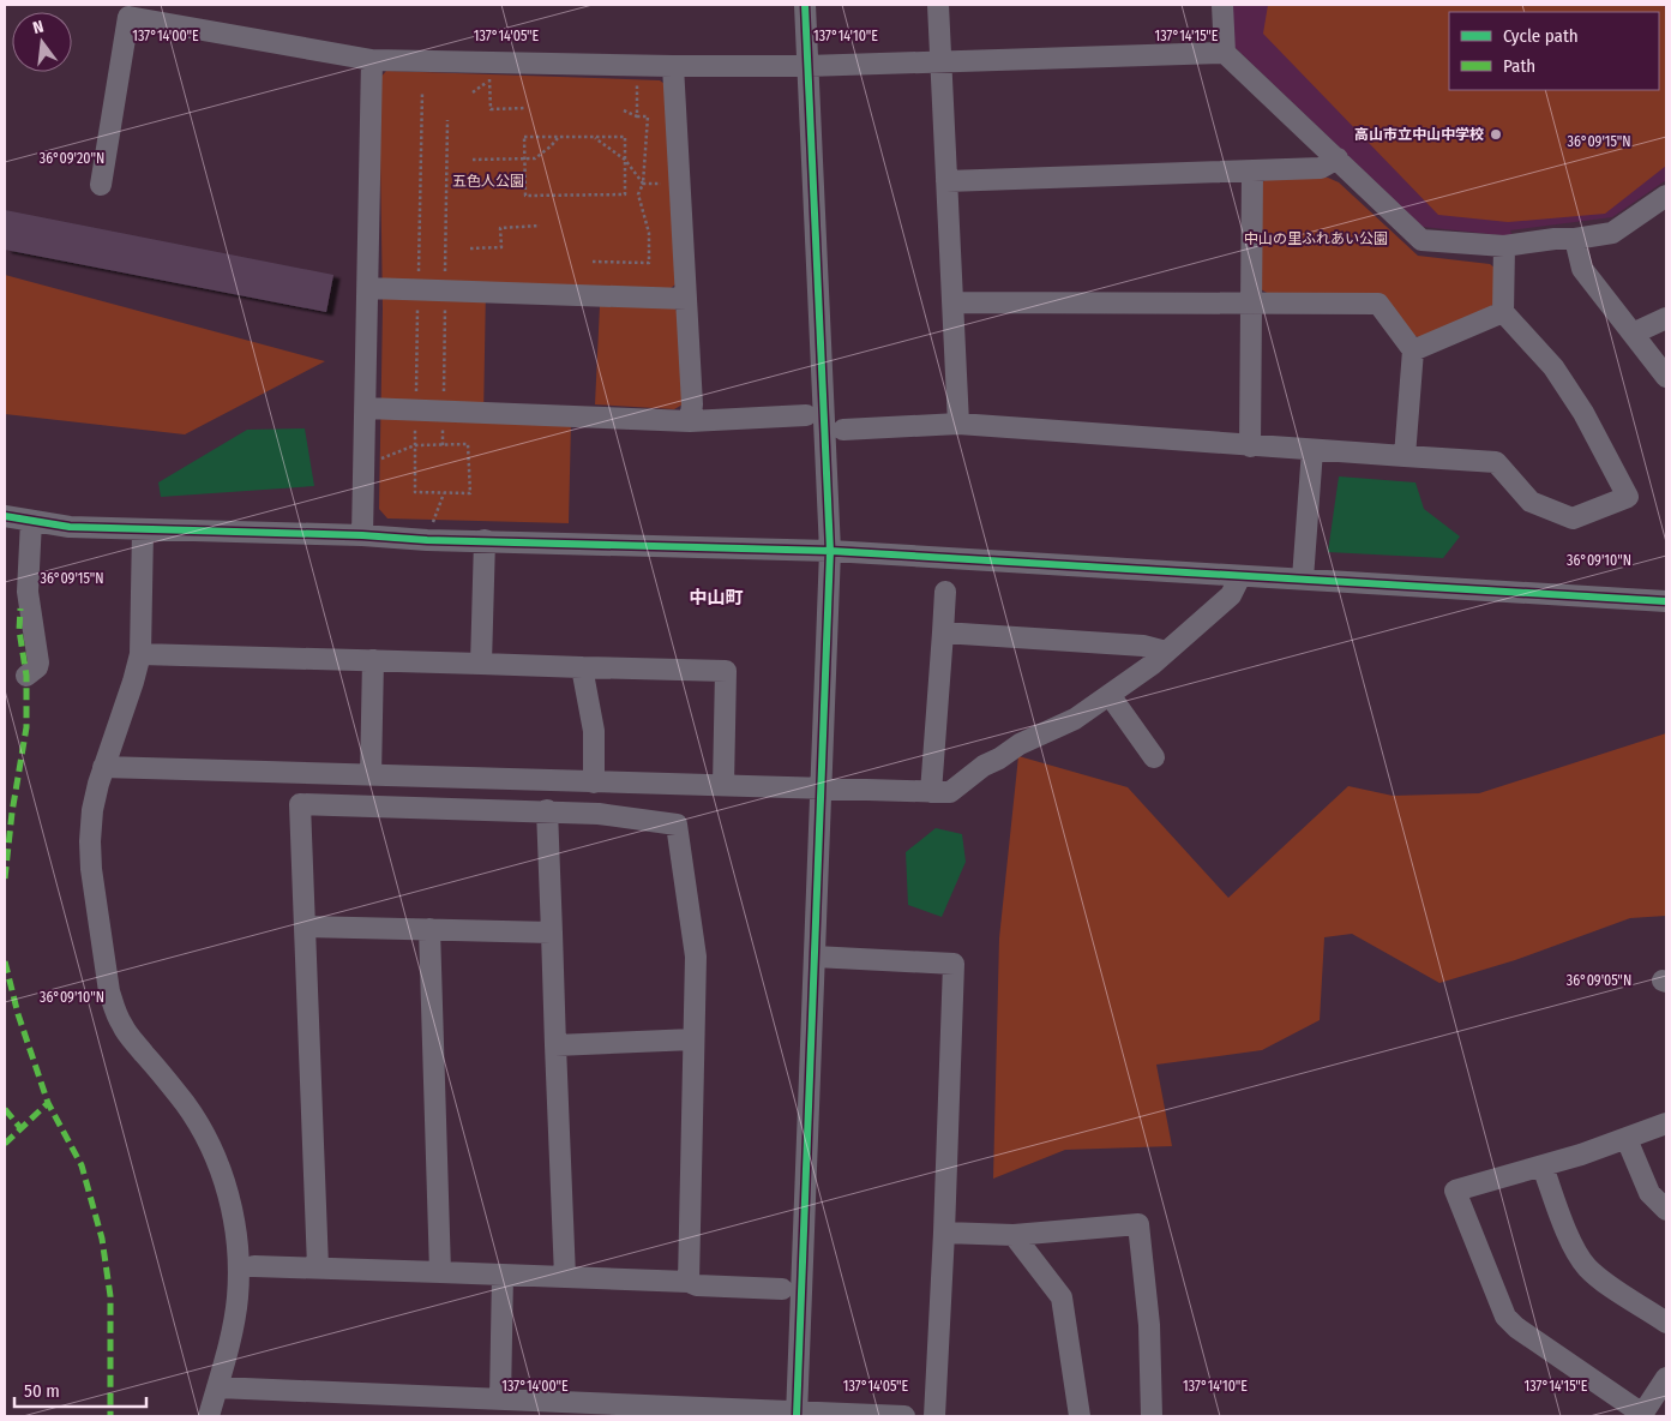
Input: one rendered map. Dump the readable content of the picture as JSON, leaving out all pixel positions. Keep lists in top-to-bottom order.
{
  "districts": ["中山町"],
  "parks": ["五色人公園", "中山の里ふれあい公園"],
  "places": ["高山市立中山中学校"],
  "legend": ["Cycle path", "Path"],
  "scale_bar": "50 m",
  "north": "top",
  "coordinates": [
    "137°14'00\"E",
    "137°14'05\"E",
    "137°14'10\"E",
    "137°14'15\"E",
    "36°09'15\"N",
    "36°09'20\"N",
    "36°09'10\"N",
    "36°09'05\"N"
  ]
}
